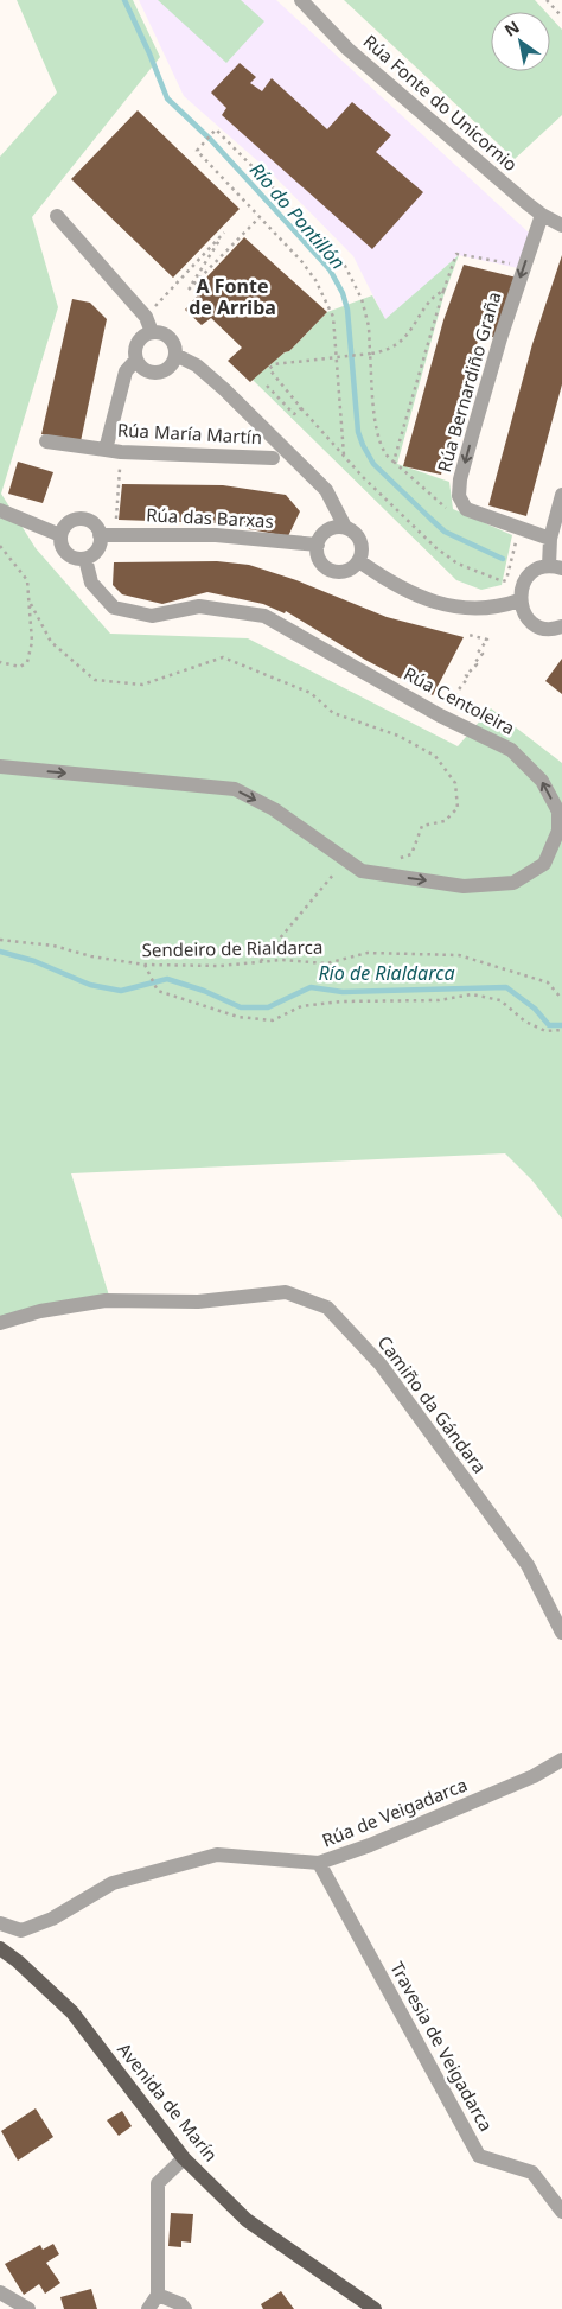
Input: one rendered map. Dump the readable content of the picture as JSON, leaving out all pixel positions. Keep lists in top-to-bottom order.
{
  "streets": {
    "main road": ["Avenida de Marín"],
    "street": [
      "Rúa Fonte do Unicornio",
      "Rúa Bernardiño Graña",
      "Rúa María Martín",
      "Rúa das Barxas",
      "Rúa Centoleira",
      "Camiño da Gándara",
      "Rúa de Veigadarca",
      "Travesia de Veigadarca"
    ],
    "path": ["Sendeiro de Rialdarca"]
  },
  "crossings": [
    ["Rúa Fonte do Unicornio", "Rúa Bernardiño Graña"],
    ["Rúa das Barxas", "Rúa Centoleira"],
    ["Rúa de Veigadarca", "Travesia de Veigadarca"]
  ],
  "districts": ["A Fonte de Arriba"],
  "water": ["Río do Pontillón", "Río de Rialdarca"],
  "north": "top left"
}
